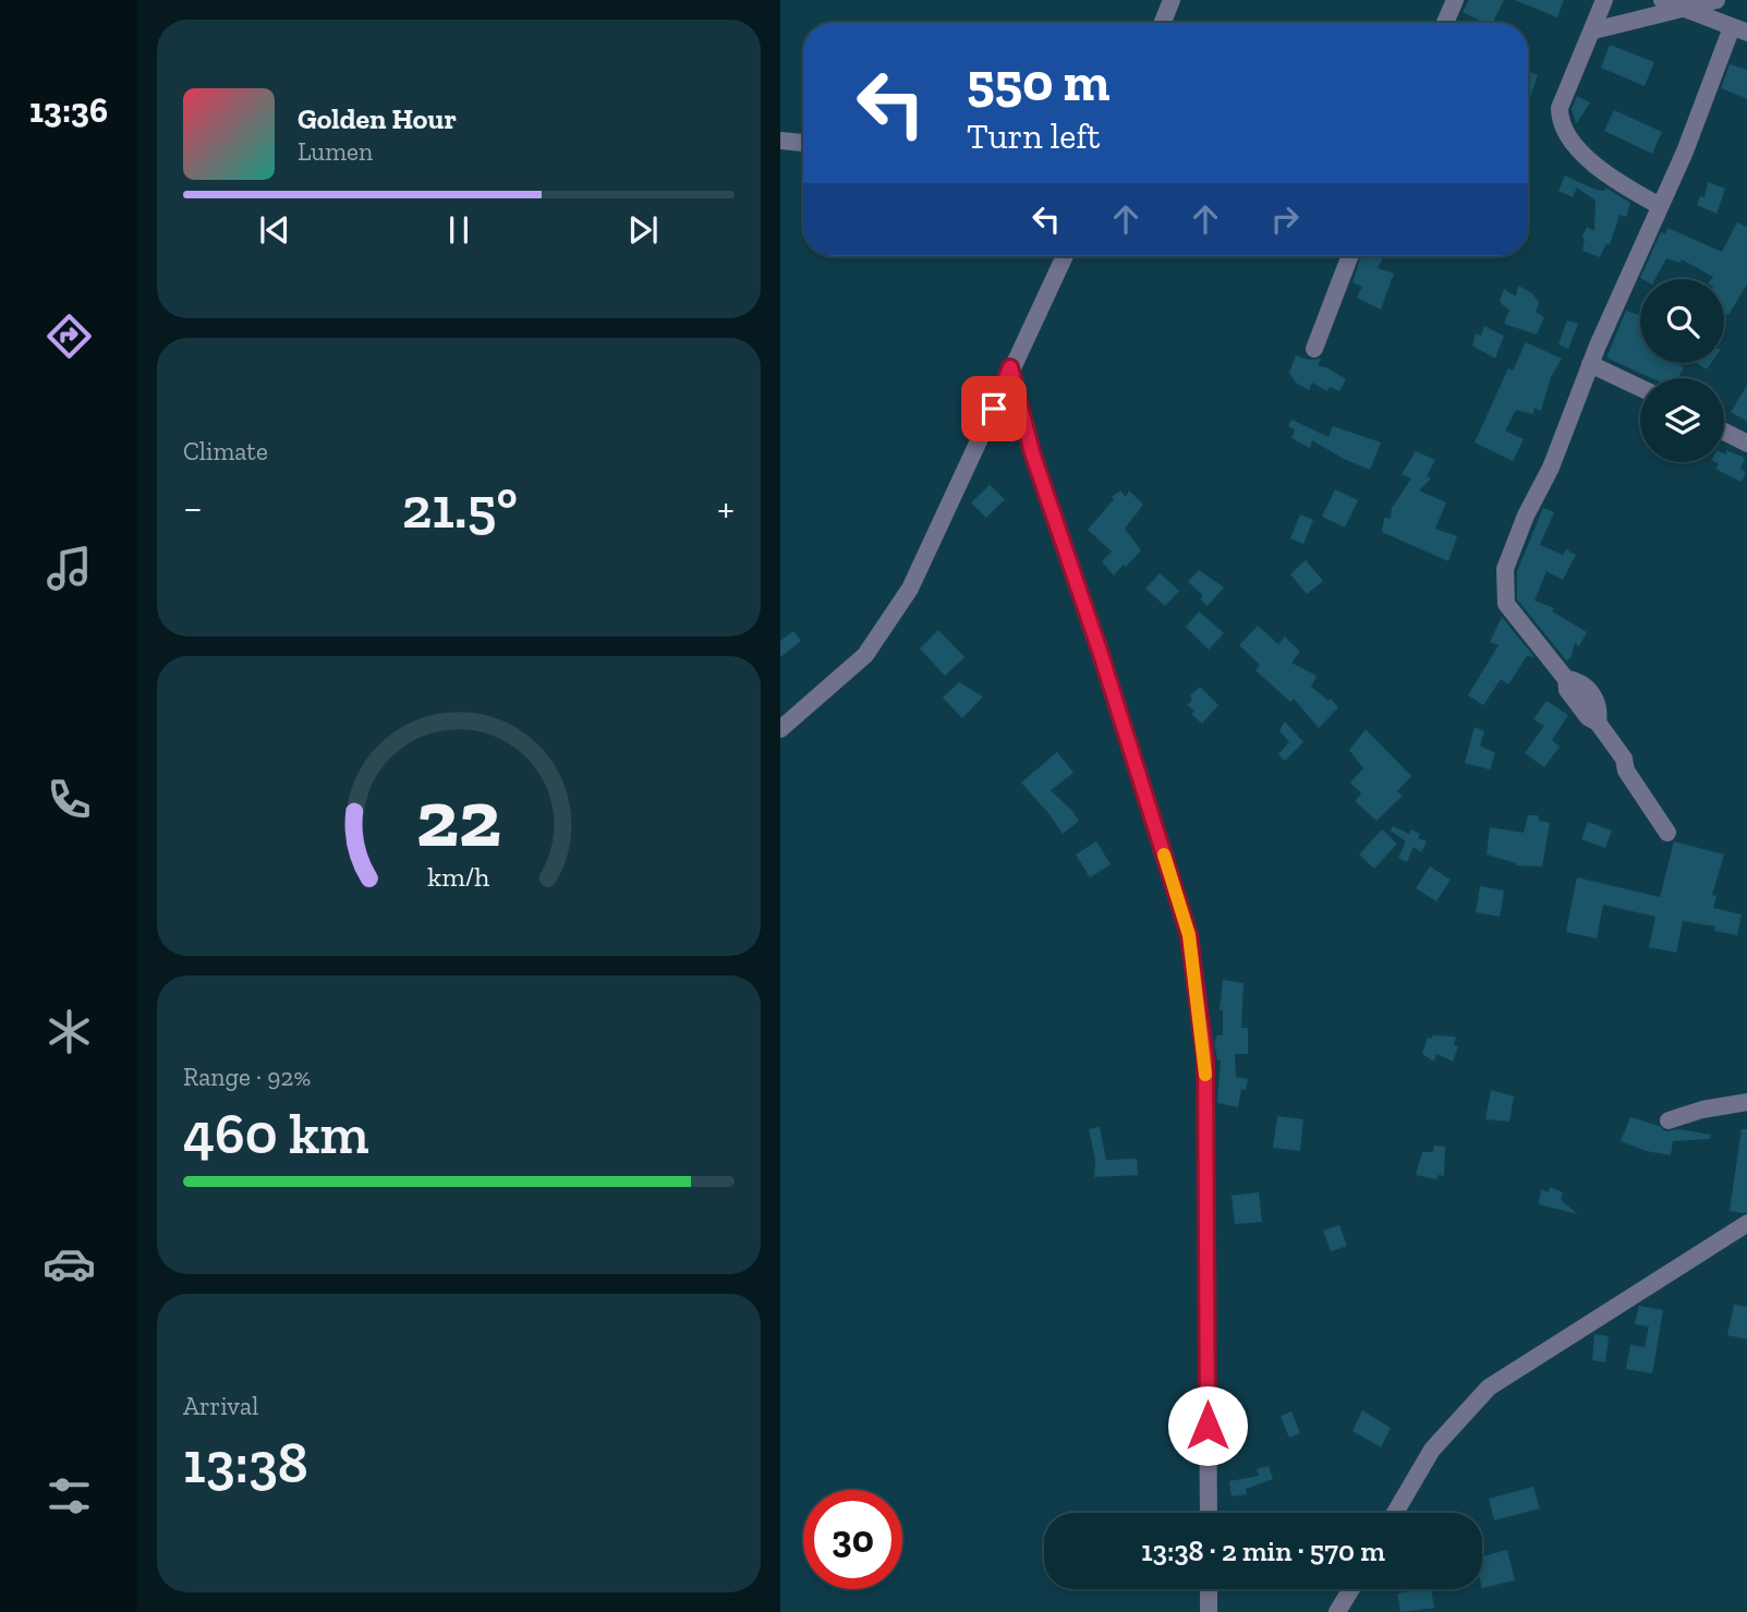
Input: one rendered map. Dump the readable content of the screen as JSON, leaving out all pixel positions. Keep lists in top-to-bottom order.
{
  "page": {
    "tabs": "13:36",
    "turn": ["550 m", "Turn left"],
    "song": ["Golden Hour", "Lumen"],
    "tile": [
      "Climate",
      ["Range · 92%", "460 km"],
      ["Arrival", "13:38"]
    ],
    "heat": ["−", "21.5°", "+"],
    "limit": "30",
    "trip": "13:38 · 2 min · 570 m",
    "gauge": ["22", "km/h"]
  }
}
